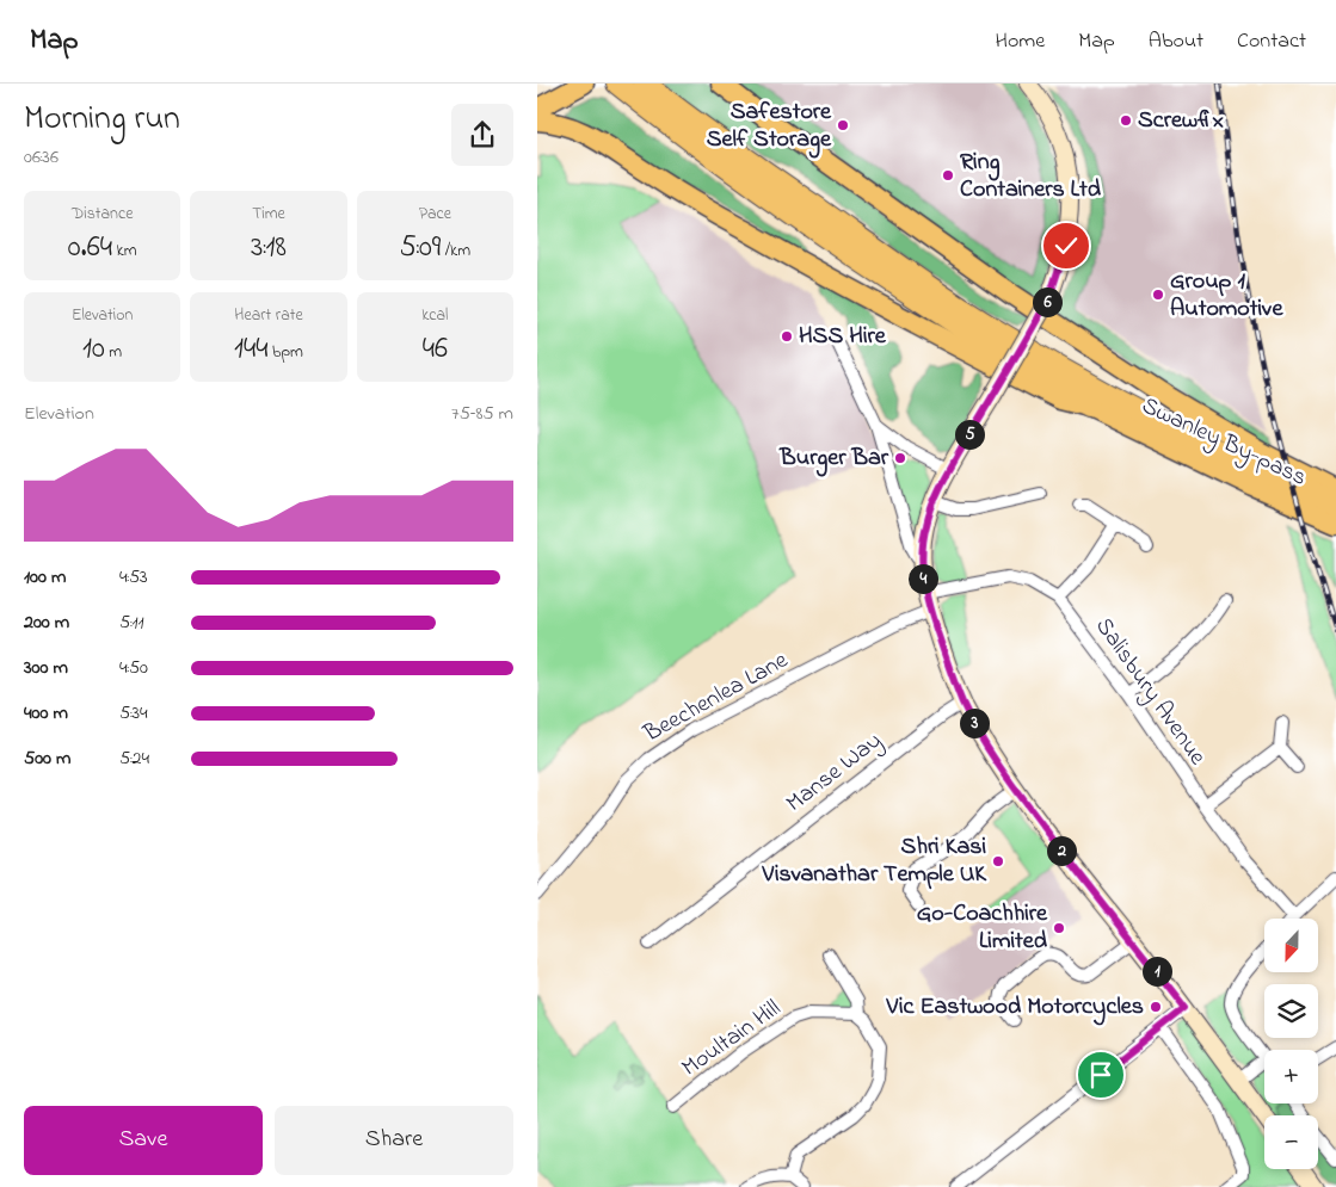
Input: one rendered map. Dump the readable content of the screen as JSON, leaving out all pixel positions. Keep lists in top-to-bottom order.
{
  "streets": {
    "highway": ["Swanley By-pass"],
    "street": [
      "Salisbury Avenue",
      "Beechenlea Lane",
      "Manse Way",
      "Moultain Hill"
    ]
  },
  "places": [
    "Screwfix",
    "Safestore Self Storage",
    "Ring Containers Ltd",
    "Group 1 Automotive",
    "HSS Hire",
    "Burger Bar",
    "Shri Kasi Visvanathar Temple UK",
    "Go-Coachhire Limited",
    "Vic Eastwood Motorcycles"
  ],
  "north": "bottom",
  "page": {
    "header": "Map",
    "nav": [
      "Home",
      "Map",
      "About",
      "Contact"
    ],
    "heading": ["Morning run", "06:36"],
    "stats": [
      ["Distance", "0.64 km"],
      ["Time", "3:18"],
      ["Pace", "5:09 /km"],
      ["Elevation", "10 m"],
      ["Heart rate", "144 bpm"],
      ["kcal", "46"]
    ],
    "pins": [
      "6",
      "5",
      "4",
      "3",
      "2",
      "1"
    ],
    "chart": ["Elevation", "75–85 m"],
    "list": [
      {
        "name": "100 m",
        "note": "4:53"
      },
      {
        "name": "200 m",
        "note": "5:11"
      },
      {
        "name": "300 m",
        "note": "4:50"
      },
      {
        "name": "400 m",
        "note": "5:34"
      },
      {
        "name": "500 m",
        "note": "5:24"
      }
    ],
    "map_buttons": ["+", "−"],
    "buttons": ["Save", "Share"]
  }
}
